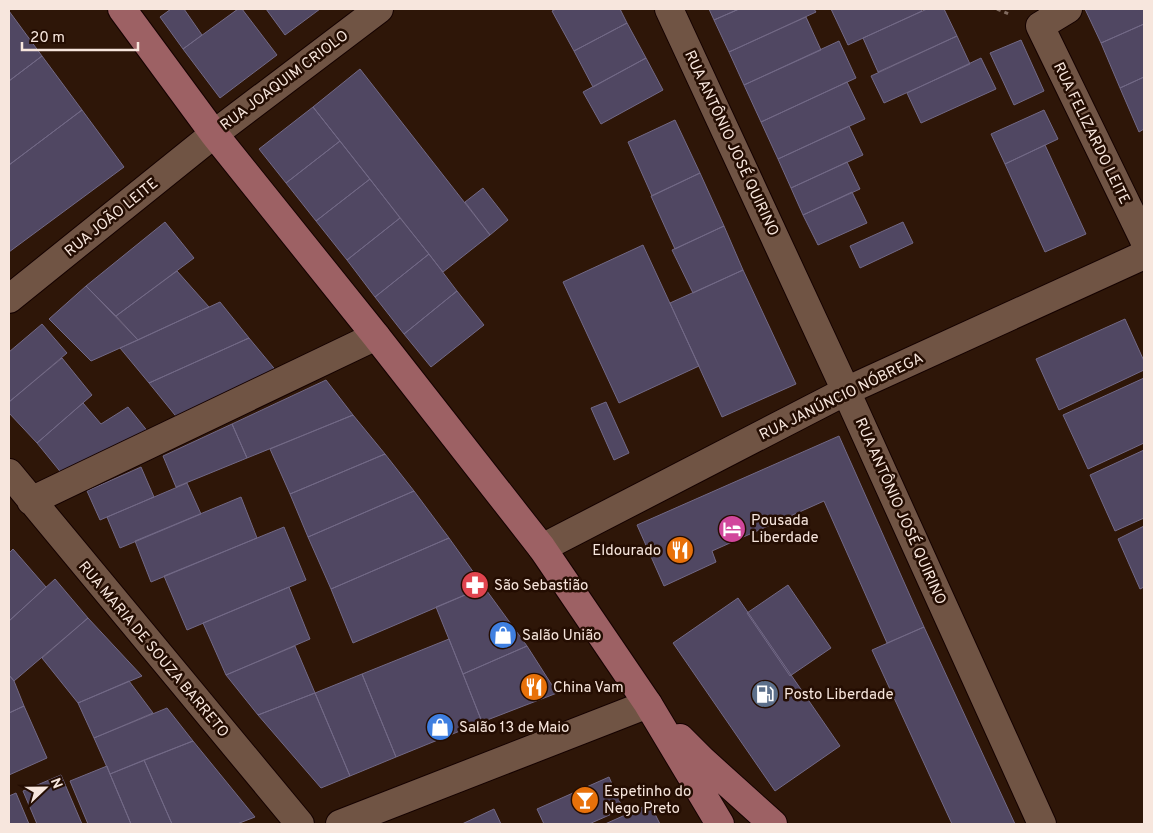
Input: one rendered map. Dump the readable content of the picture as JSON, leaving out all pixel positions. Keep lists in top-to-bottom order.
{
  "streets": {
    "street": [
      "RUA JOAQUIM CRIOLO",
      "RUA FELIZARDO LEITE",
      "RUA ANTÔNIO JOSÉ QUIRINO",
      "RUA JOÃO LEITE",
      "RUA JANÚNCIO NÓBREGA",
      "RUA MARIA DE SOUZA BARRETO"
    ]
  },
  "crossings": [
    ["RUA JOAQUIM CRIOLO", "RUA JOÃO LEITE"],
    ["RUA ANTÔNIO JOSÉ QUIRINO", "RUA JANÚNCIO NÓBREGA"]
  ],
  "places": {
    "hotel": ["Pousada Liberdade"],
    "restaurant": ["Eldourado", "China Vam"],
    "pharmacy": ["São Sebastião"],
    "shop": ["Salão União", "Salão 13 de Maio"],
    "fuel station": ["Posto Liberdade"],
    "bar": ["Espetinho do Nego Preto"]
  },
  "scale_bar": "20 m",
  "north": "right"
}
